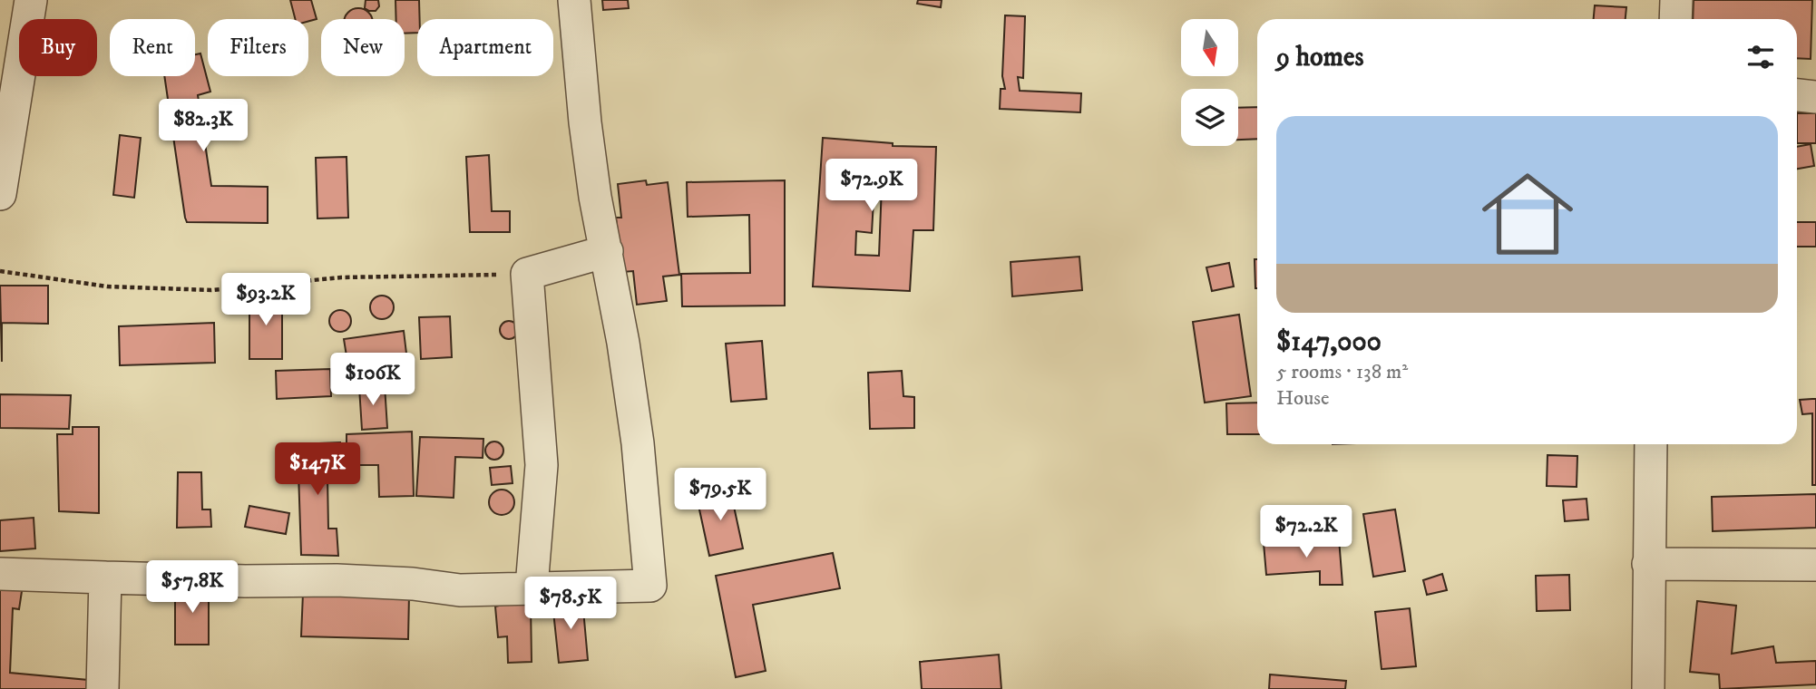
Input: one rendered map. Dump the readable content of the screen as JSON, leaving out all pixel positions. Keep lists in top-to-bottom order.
{
  "north": "bottom",
  "page": {
    "chip": [
      "Buy",
      "Rent",
      "Filters",
      "New",
      "Apartment"
    ],
    "heading": "9 homes",
    "list": [
      {
        "name": "$147,000",
        "note": "5 rooms · 138 m² · House"
      }
    ],
    "price": [
      "$82.3K",
      "$72.9K",
      "$93.2K",
      "$106K",
      "$147K",
      "$79.5K",
      "$72.2K",
      "$57.8K",
      "$78.5K"
    ]
  }
}
